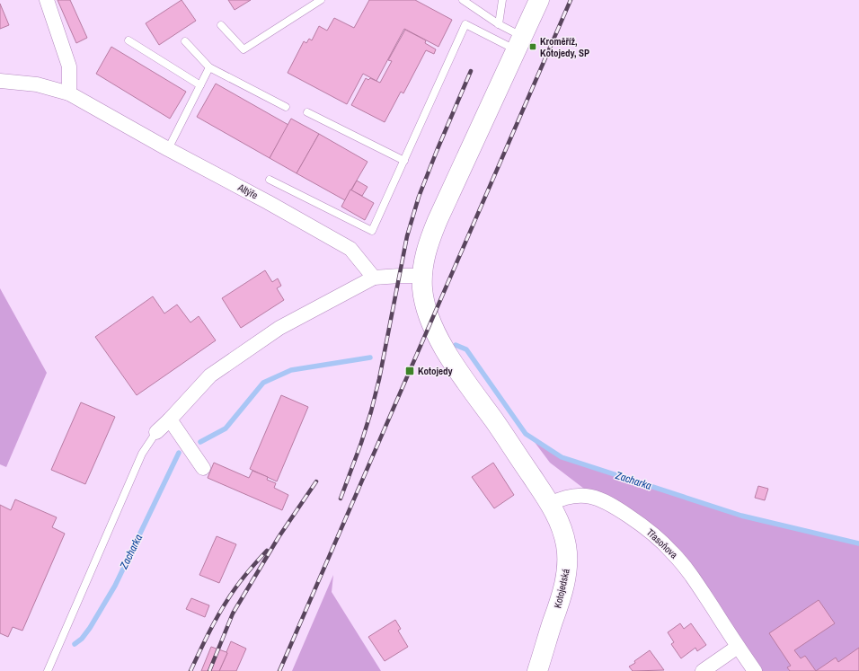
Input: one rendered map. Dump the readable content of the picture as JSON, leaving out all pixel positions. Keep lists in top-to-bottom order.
{
  "streets": {
    "main road": ["Kotojedská"],
    "street": ["Altýře", "Třasoňova"]
  },
  "crossings": [
    ["Třasoňova", "Kotojedská"]
  ],
  "water": ["Zacharka"],
  "places": {
    "transit": ["Kroměříž, Kotojedy, SP", "Kotojedy"]
  }
}
